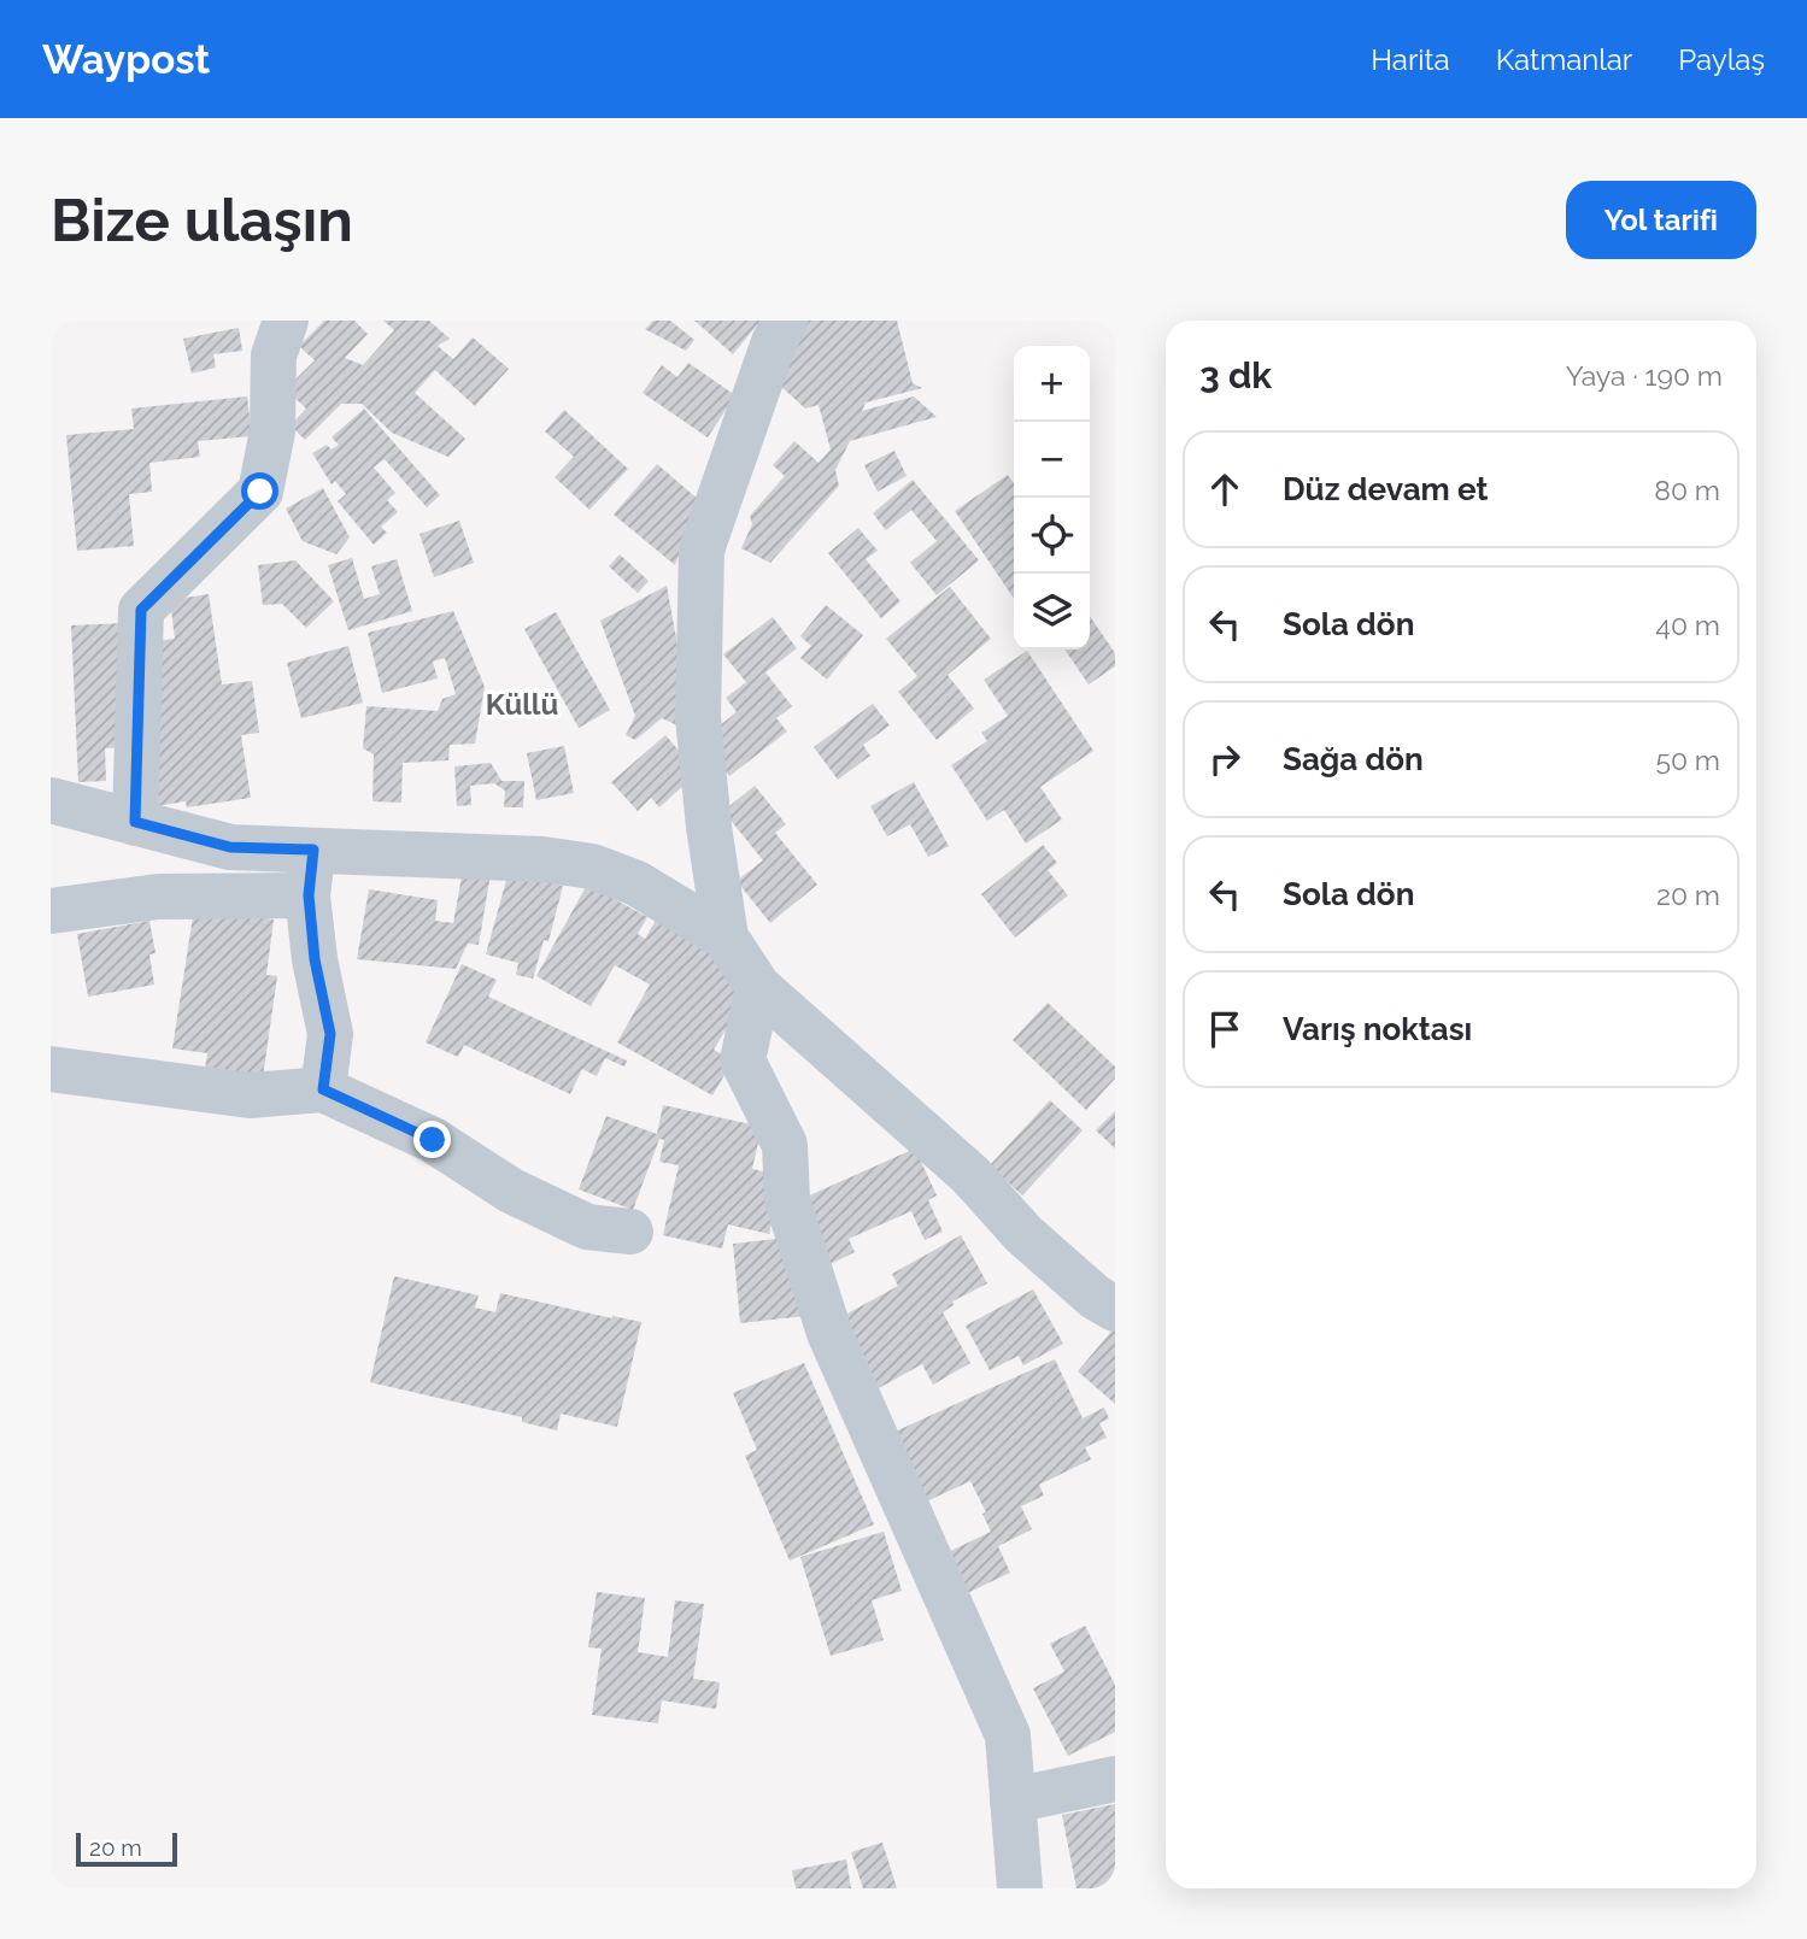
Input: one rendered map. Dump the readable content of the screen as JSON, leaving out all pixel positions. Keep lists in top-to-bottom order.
{
  "districts": ["Küllü"],
  "scale_bar": "20 m",
  "page": {
    "header": "Waypost",
    "nav": ["Harita", "Katmanlar", "Paylaş"],
    "buttons": "Yol tarifi",
    "title": "Bize ulaşın",
    "heading": ["3 dk", "Yaya · 190 m"],
    "map_buttons": ["+", "−"],
    "list": [
      ["Düz devam et", "80 m"],
      ["Sola dön", "40 m"],
      ["Sağa dön", "50 m"],
      ["Sola dön", "20 m"],
      "Varış noktası"
    ],
    "scale": "20 m"
  }
}
